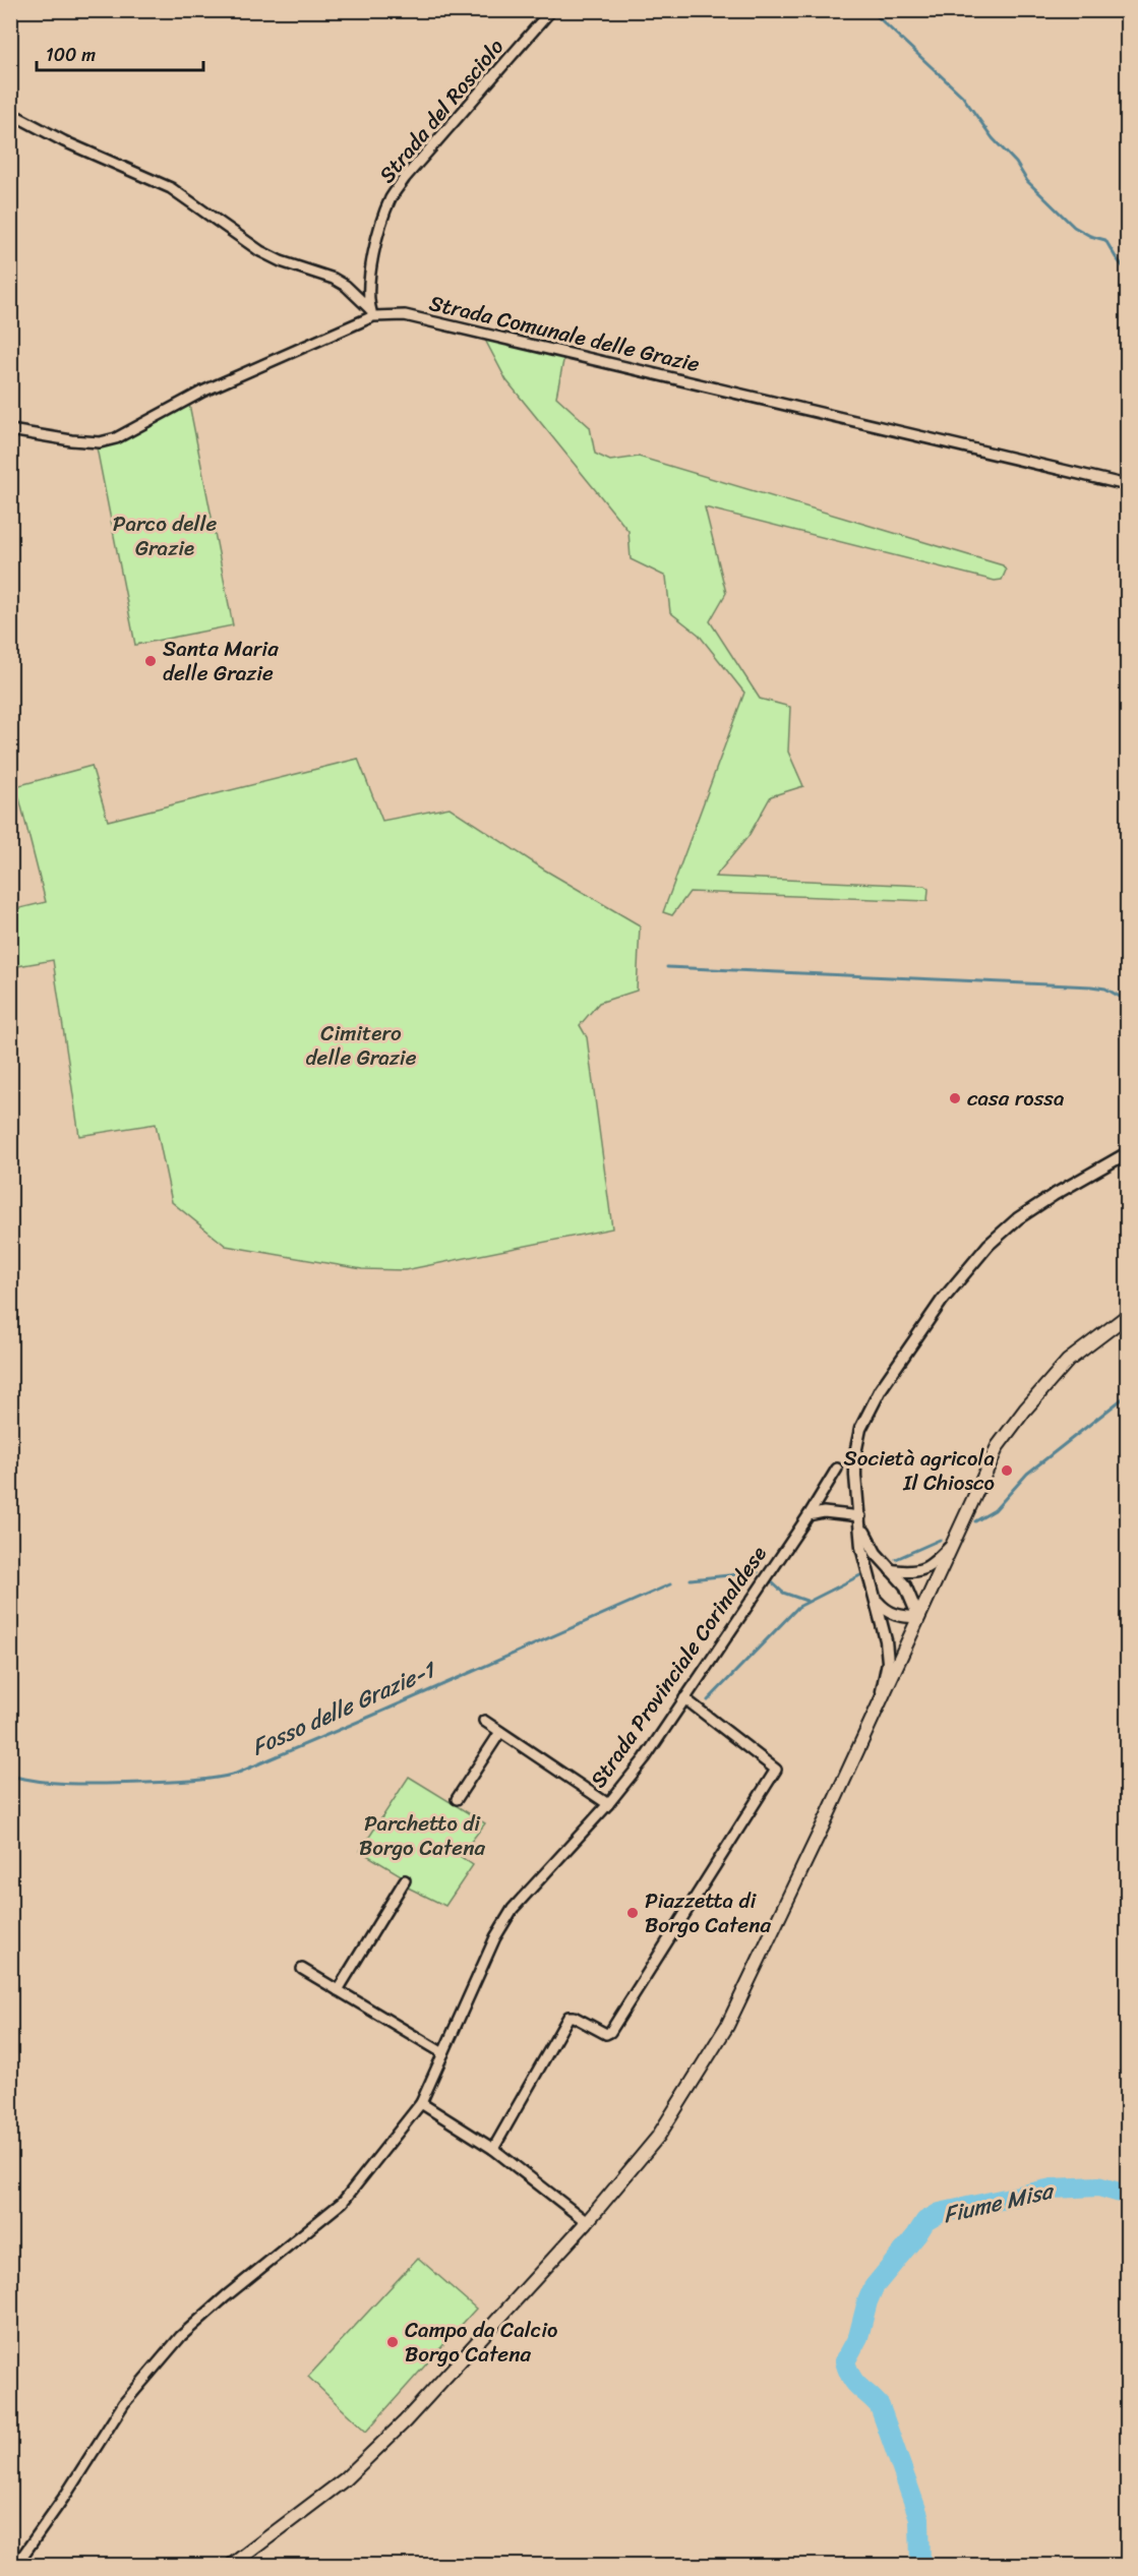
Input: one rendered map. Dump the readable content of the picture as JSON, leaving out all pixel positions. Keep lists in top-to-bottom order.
{
  "streets": {
    "street": ["Strada del Rosciolo", "Strada Comunale delle Grazie", "Strada Provinciale Corinaldese"]
  },
  "crossings": [
    ["Strada del Rosciolo", "Strada Comunale delle Grazie"]
  ],
  "water": ["Fosso delle Grazie-1", "Fiume Misa"],
  "parks": ["Parco delle Grazie", "Cimitero delle Grazie", "Parchetto di Borgo Catena"],
  "places": [
    "Santa Maria delle Grazie",
    "casa rossa",
    "Società agricola Il Chiosco",
    "Piazzetta di Borgo Catena",
    "Campo da Calcio Borgo Catena"
  ],
  "scale_bar": "100 m"
}
